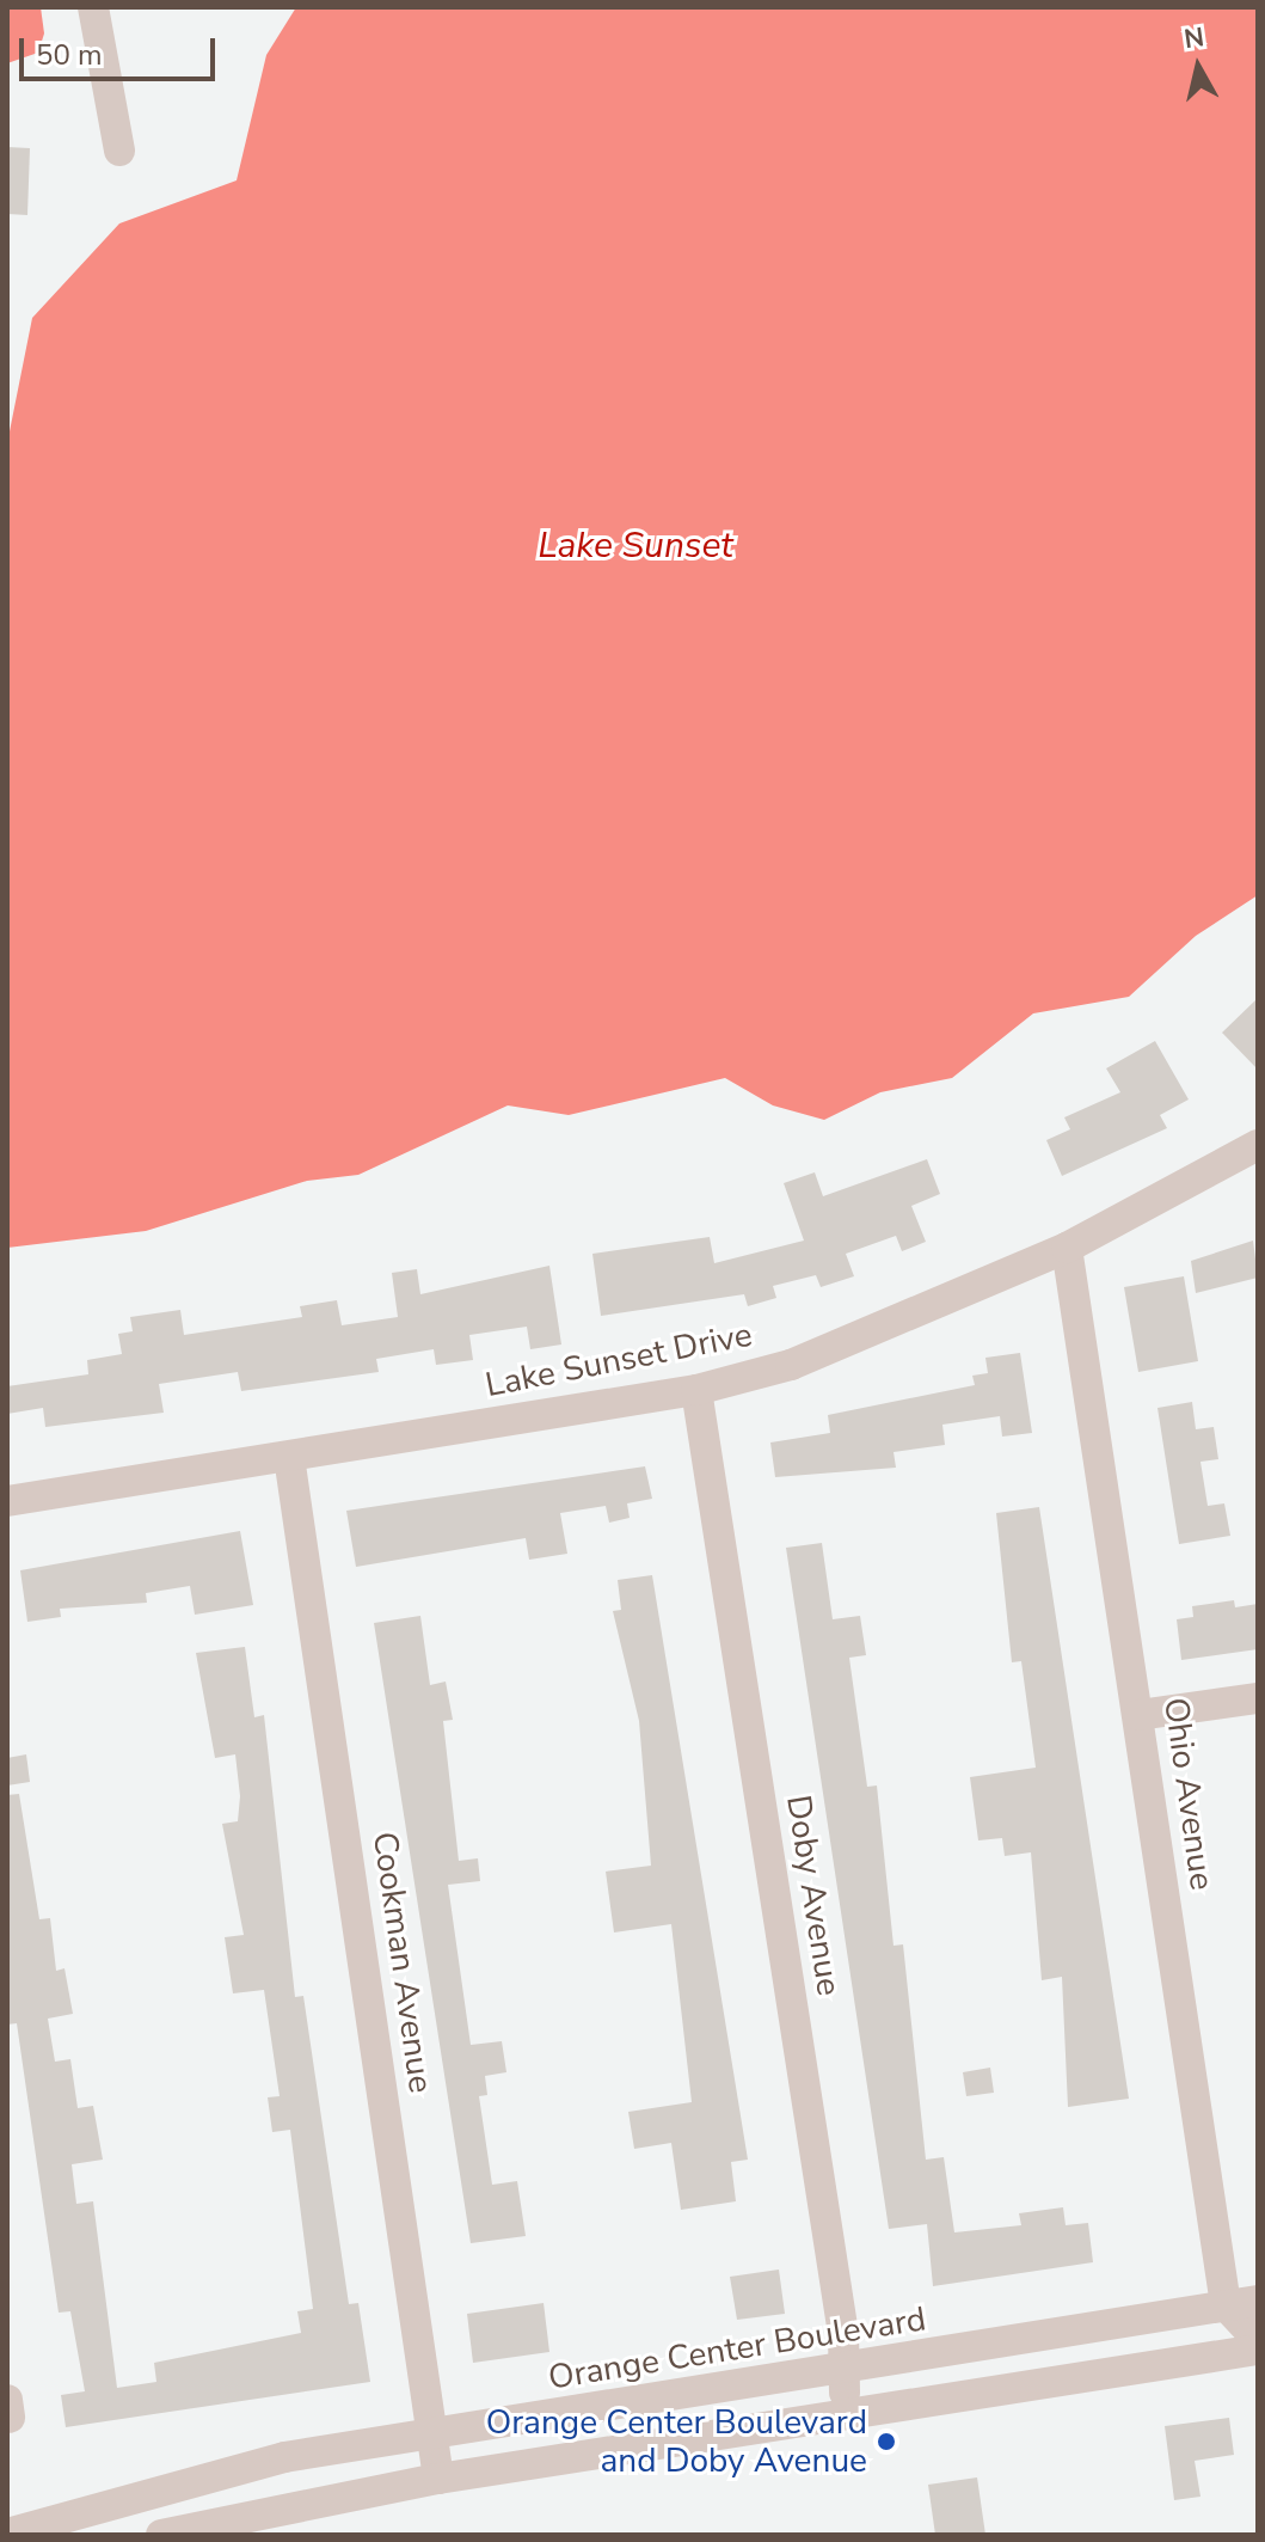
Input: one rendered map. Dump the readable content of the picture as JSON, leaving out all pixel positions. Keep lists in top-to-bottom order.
{
  "streets": {
    "street": [
      "Lake Sunset Drive",
      "Ohio Avenue",
      "Doby Avenue",
      "Cookman Avenue",
      "Orange Center Boulevard"
    ]
  },
  "crossings": [
    ["Lake Sunset Drive", "Ohio Avenue"],
    ["Lake Sunset Drive", "Doby Avenue"],
    ["Lake Sunset Drive", "Cookman Avenue"],
    ["Ohio Avenue", "Orange Center Boulevard"],
    ["Doby Avenue", "Orange Center Boulevard"],
    ["Cookman Avenue", "Orange Center Boulevard"]
  ],
  "water": ["Lake Sunset"],
  "places": ["Orange Center Boulevard and Doby Avenue"],
  "scale_bar": "50 m",
  "north": "top"
}
